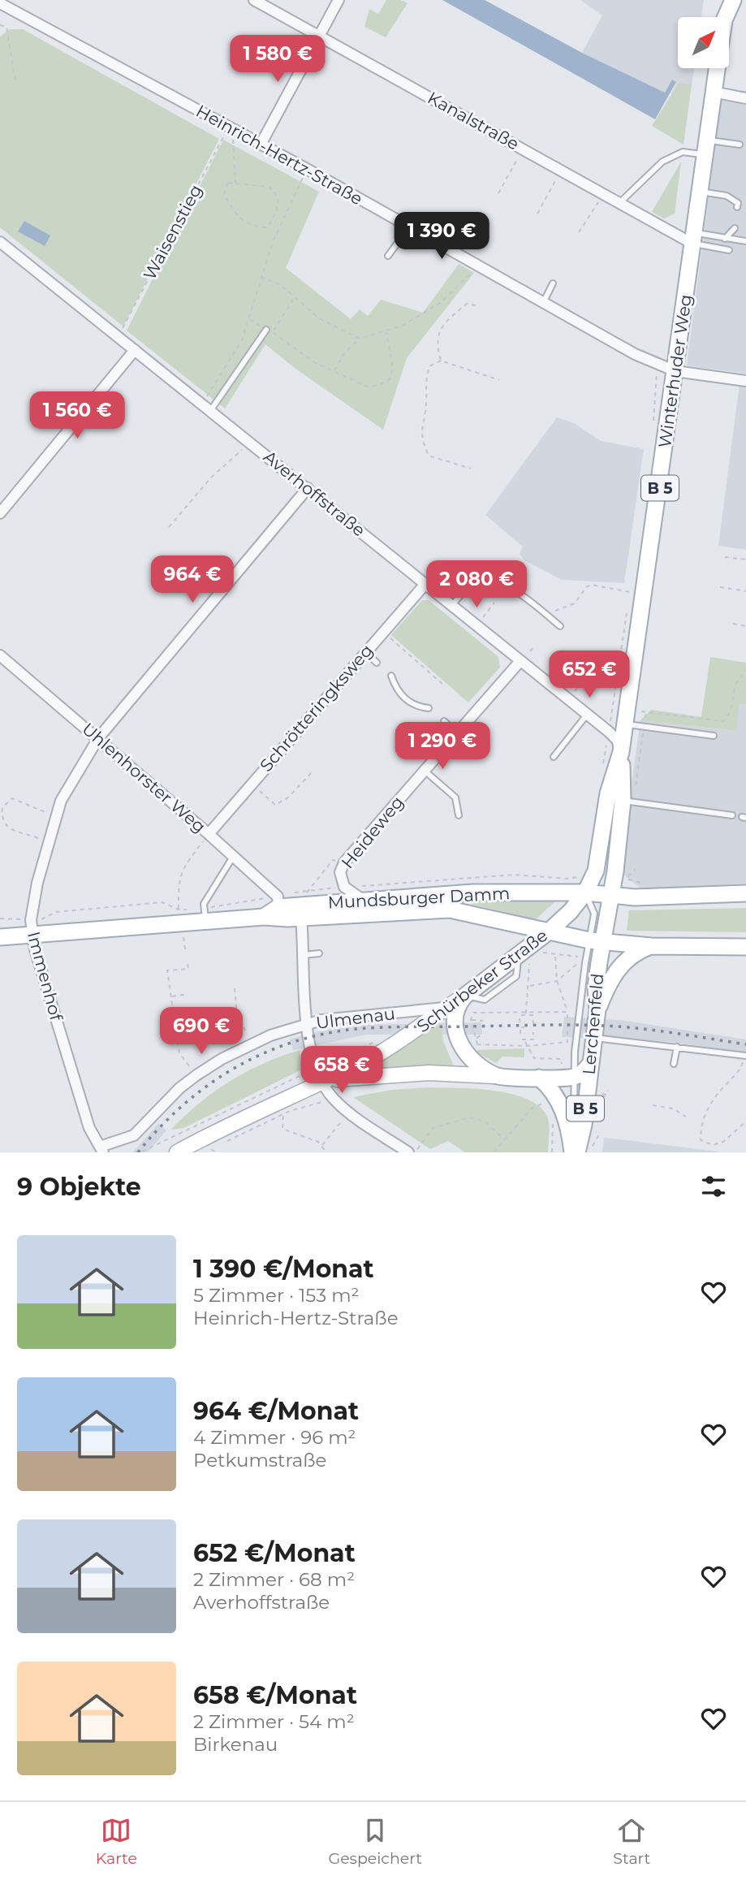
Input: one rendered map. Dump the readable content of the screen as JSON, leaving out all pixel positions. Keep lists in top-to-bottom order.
{
  "streets": {
    "main road": [
      "Winterhuder Weg",
      "B 5",
      "Mundsburger Damm",
      "Schürbeker Straße",
      "Lerchenfeld"
    ],
    "street": [
      "Kanalstraße",
      "Heinrich-Hertz-Straße",
      "Averhoffstraße",
      "Schrötteringksweg",
      "Uhlenhorster Weg",
      "Heideweg",
      "Immenhof",
      "Ulmenau"
    ],
    "path": ["Waisenstieg"]
  },
  "crossings": [
    ["Kanalstraße", "Winterhuder Weg"],
    ["Heinrich-Hertz-Straße", "Waisenstieg"],
    ["Heinrich-Hertz-Straße", "Winterhuder Weg"],
    ["Waisenstieg", "Averhoffstraße"],
    ["Winterhuder Weg", "Averhoffstraße"],
    ["Winterhuder Weg", "Mundsburger Damm"],
    ["Winterhuder Weg", "Schürbeker Straße"],
    ["Winterhuder Weg", "Lerchenfeld"],
    ["B 5", "Lerchenfeld"],
    ["Averhoffstraße", "Schrötteringksweg"],
    ["Averhoffstraße", "Heideweg"],
    ["Averhoffstraße", "Immenhof"],
    ["Schrötteringksweg", "Uhlenhorster Weg"],
    ["Uhlenhorster Weg", "Mundsburger Damm"],
    ["Uhlenhorster Weg", "Immenhof"],
    ["Heideweg", "Mundsburger Damm"],
    ["Mundsburger Damm", "Immenhof"],
    ["Mundsburger Damm", "Schürbeker Straße"],
    ["Mundsburger Damm", "Lerchenfeld"],
    ["Immenhof", "Ulmenau"],
    ["Schürbeker Straße", "Ulmenau"]
  ],
  "north": "top right",
  "page": {
    "price": [
      "1 580 €",
      "1 390 €",
      "1 560 €",
      "964 €",
      "2 080 €",
      "652 €",
      "1 290 €",
      "690 €",
      "658 €"
    ],
    "heading": "9 Objekte",
    "list": [
      {
        "name": "1 390 €/Monat",
        "note": "5 Zimmer · 153 m² · Heinrich-Hertz-Straße"
      },
      {
        "name": "964 €/Monat",
        "note": "4 Zimmer · 96 m² · Petkumstraße"
      },
      {
        "name": "652 €/Monat",
        "note": "2 Zimmer · 68 m² · Averhoffstraße"
      },
      {
        "name": "658 €/Monat",
        "note": "2 Zimmer · 54 m² · Birkenau"
      }
    ],
    "tabs": ["Karte", "Gespeichert", "Start"]
  }
}
